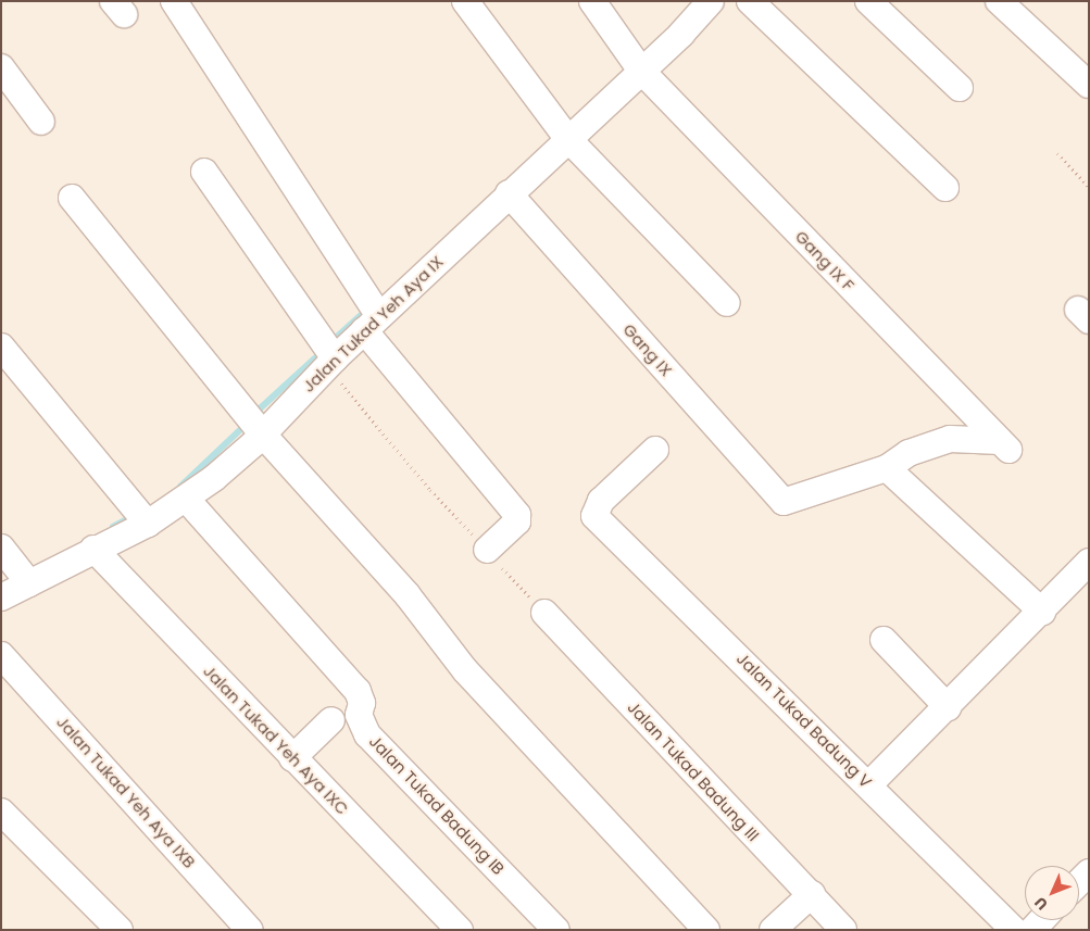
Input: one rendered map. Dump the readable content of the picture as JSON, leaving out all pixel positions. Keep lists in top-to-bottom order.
{
  "streets": {
    "street": [
      "Gang IX F",
      "Jalan Tukad Yeh Aya IX",
      "Gang IX",
      "Jalan Tukad Badung V",
      "Jalan Tukad Yeh Aya IXC",
      "Jalan Tukad Badung III",
      "Jalan Tukad Yeh Aya IXB",
      "Jalan Tukad Badung IB"
    ]
  },
  "crossings": [
    ["Gang IX F", "Jalan Tukad Yeh Aya IX"],
    ["Gang IX F", "Gang IX"],
    ["Jalan Tukad Yeh Aya IX", "Gang IX"],
    ["Jalan Tukad Yeh Aya IX", "Jalan Tukad Yeh Aya IXC"],
    ["Jalan Tukad Yeh Aya IX", "Jalan Tukad Badung IB"]
  ],
  "north": "bottom left"
}
